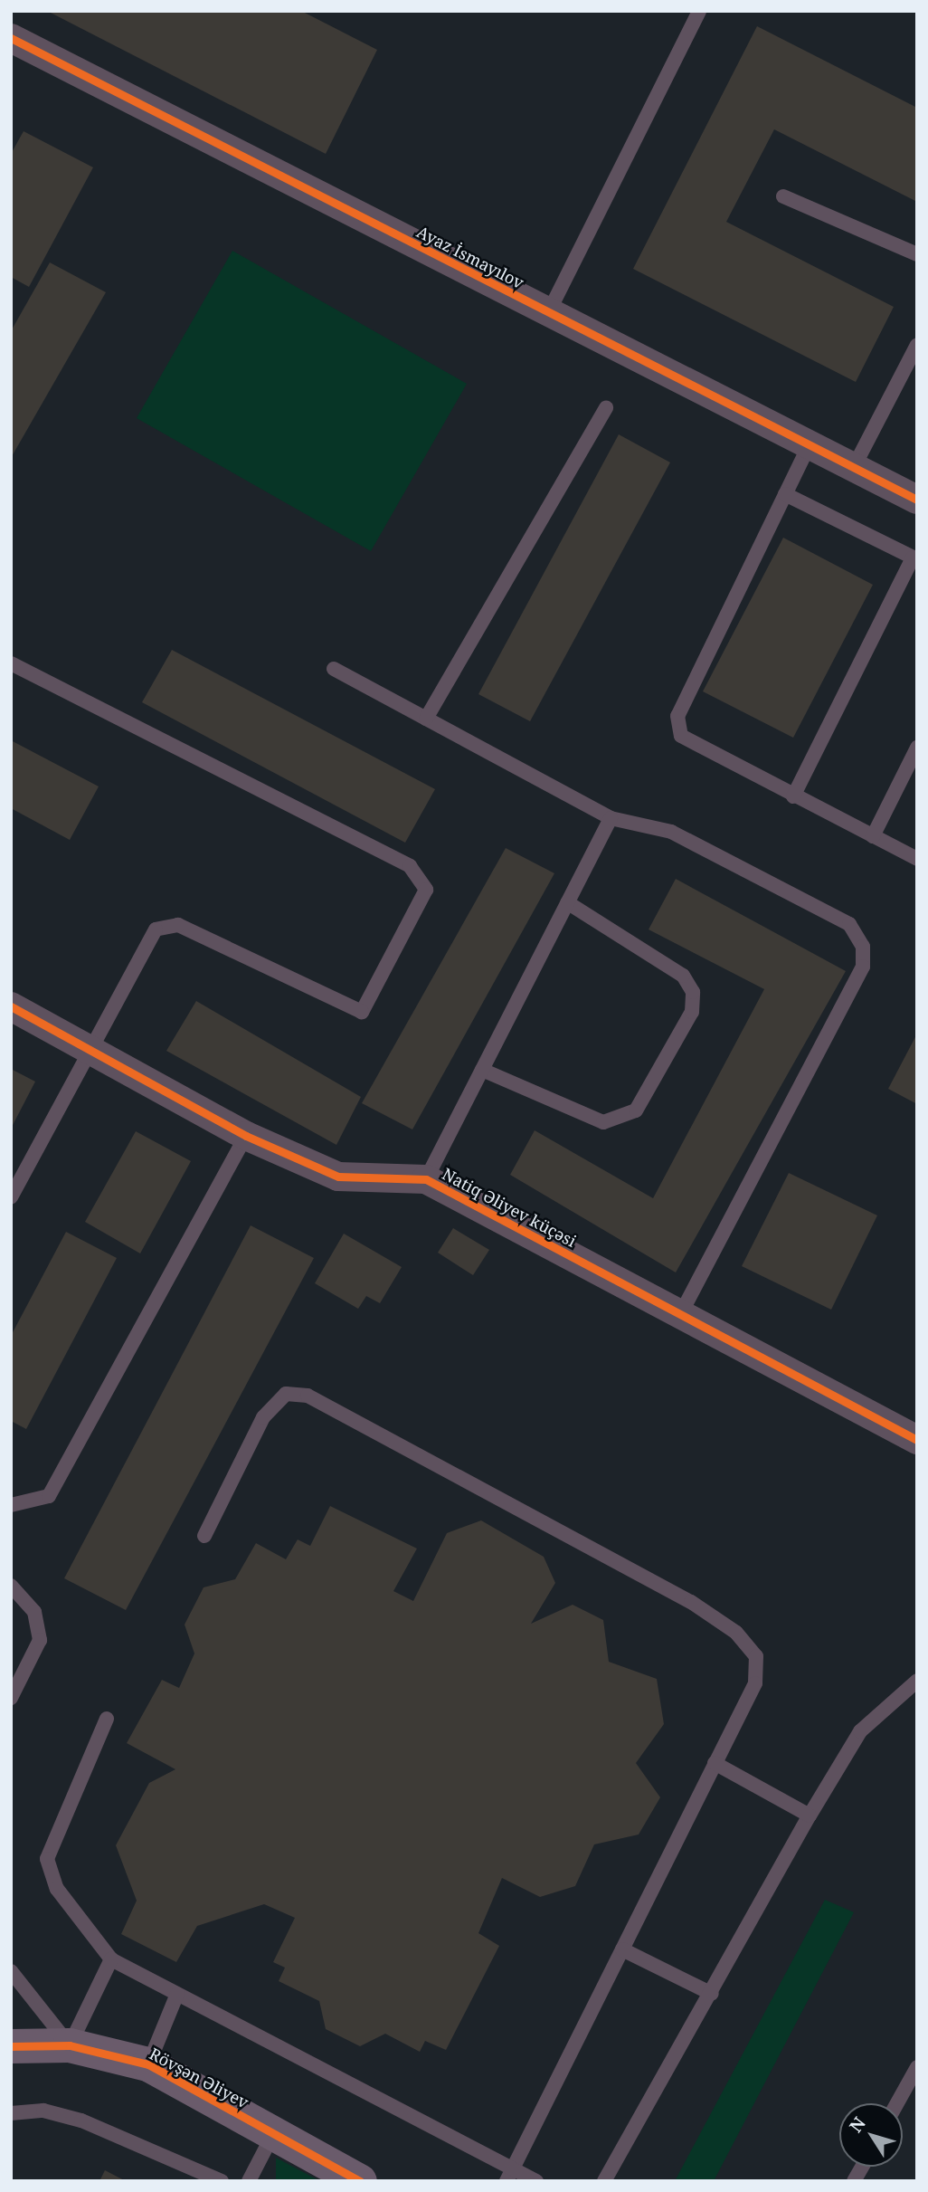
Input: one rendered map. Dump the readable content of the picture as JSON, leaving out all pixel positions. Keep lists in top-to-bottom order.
{
  "streets": {
    "street": ["Ayaz İsmayılov", "Natiq Əliyev küçəsi", "Rövşən Əliyev"]
  },
  "north": "top left"
}
